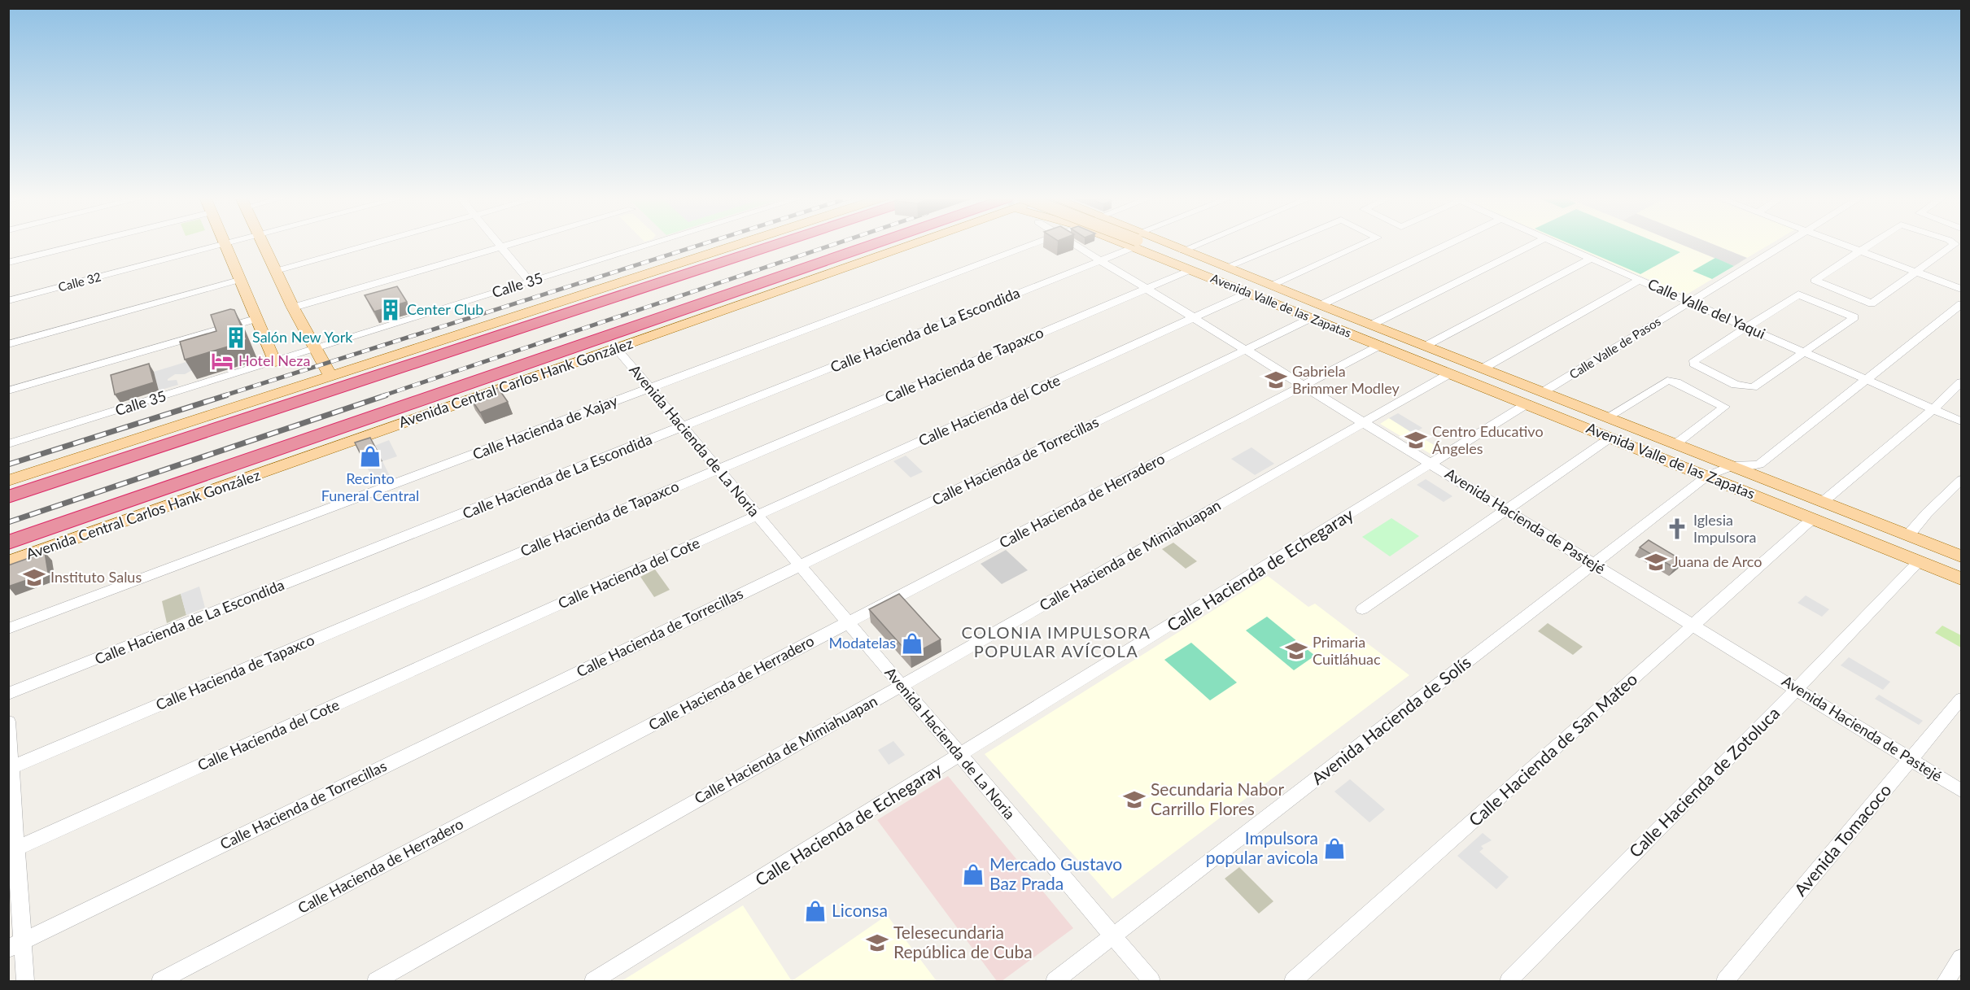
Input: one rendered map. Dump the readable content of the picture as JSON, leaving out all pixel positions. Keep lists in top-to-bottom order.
{
  "streets": {
    "highway": ["Avenida Central Carlos Hank González"],
    "main road": ["Avenida Valle de las Zapatas"],
    "street": [
      "Calle 32",
      "Calle 35",
      "Calle Valle del Yaqui",
      "Calle Hacienda de La Escondida",
      "Calle Valle de Pasos",
      "Calle Hacienda de Tapaxco",
      "Calle Hacienda del Cote",
      "Calle Hacienda de Xajay",
      "Avenida Hacienda de La Noria",
      "Calle Hacienda de Torrecillas",
      "Calle Hacienda de Herradero",
      "Avenida Hacienda de Pastejé",
      "Calle Hacienda de Mimiahuapan",
      "Calle Hacienda de Echegaray",
      "Avenida Hacienda de Solís",
      "Calle Hacienda de San Mateo",
      "Calle Hacienda de Zotoluca",
      "Avenida Tomacoco"
    ]
  },
  "crossings": [
    ["Avenida Valle de las Zapatas", "Calle Valle de Pasos"],
    ["Avenida Valle de las Zapatas", "Calle Hacienda de Tapaxco"],
    ["Avenida Valle de las Zapatas", "Calle Hacienda del Cote"],
    ["Avenida Valle de las Zapatas", "Calle Hacienda de Torrecillas"],
    ["Avenida Valle de las Zapatas", "Calle Hacienda de Herradero"],
    ["Avenida Valle de las Zapatas", "Calle Hacienda de Mimiahuapan"],
    ["Avenida Valle de las Zapatas", "Calle Hacienda de Echegaray"],
    ["Avenida Valle de las Zapatas", "Avenida Hacienda de Solís"],
    ["Avenida Valle de las Zapatas", "Calle Hacienda de San Mateo"],
    ["Avenida Valle de las Zapatas", "Calle Hacienda de Zotoluca"],
    ["Calle Valle del Yaqui", "Calle Valle de Pasos"],
    ["Calle Hacienda de La Escondida", "Avenida Hacienda de La Noria"],
    ["Calle Hacienda de La Escondida", "Avenida Hacienda de Pastejé"],
    ["Calle Hacienda de Tapaxco", "Avenida Hacienda de La Noria"],
    ["Calle Hacienda de Tapaxco", "Avenida Hacienda de Pastejé"],
    ["Avenida Central Carlos Hank González", "Avenida Hacienda de La Noria"],
    ["Calle Hacienda del Cote", "Avenida Hacienda de La Noria"],
    ["Calle Hacienda del Cote", "Avenida Hacienda de Pastejé"],
    ["Calle Hacienda de Xajay", "Avenida Hacienda de La Noria"],
    ["Avenida Hacienda de La Noria", "Calle Hacienda de Torrecillas"],
    ["Avenida Hacienda de La Noria", "Calle Hacienda de Herradero"],
    ["Avenida Hacienda de La Noria", "Calle Hacienda de Mimiahuapan"],
    ["Avenida Hacienda de La Noria", "Calle Hacienda de Echegaray"],
    ["Avenida Hacienda de La Noria", "Avenida Hacienda de Solís"],
    ["Calle Hacienda de Torrecillas", "Avenida Hacienda de Pastejé"],
    ["Calle Hacienda de Herradero", "Avenida Hacienda de Pastejé"],
    ["Avenida Hacienda de Pastejé", "Calle Hacienda de Mimiahuapan"],
    ["Avenida Hacienda de Pastejé", "Calle Hacienda de Echegaray"],
    ["Avenida Hacienda de Pastejé", "Avenida Hacienda de Solís"],
    ["Avenida Hacienda de Pastejé", "Calle Hacienda de San Mateo"],
    ["Avenida Hacienda de Pastejé", "Calle Hacienda de Zotoluca"],
    ["Avenida Hacienda de Pastejé", "Avenida Tomacoco"]
  ],
  "districts": ["COLONIA IMPULSORA POPULAR AVÍCOLA"],
  "places": {
    "building": ["Center Club", "Salón New York"],
    "hotel": ["Hotel Neza"],
    "school or university": [
      "Gabriela Brimmer Modley",
      "Centro Educativo Ángeles",
      "Juana de Arco",
      "Instituto Salus",
      "Primaria Cuitláhuac",
      "Secundaria Nabor Carrillo Flores",
      "Telesecundaria República de Cuba"
    ],
    "shop": [
      "Recinto Funeral Central",
      "Modatelas",
      "Impulsora popular avicola",
      "Mercado Gustavo Baz Prada",
      "Liconsa"
    ],
    "church": ["Iglesia Impulsora"]
  }
}
